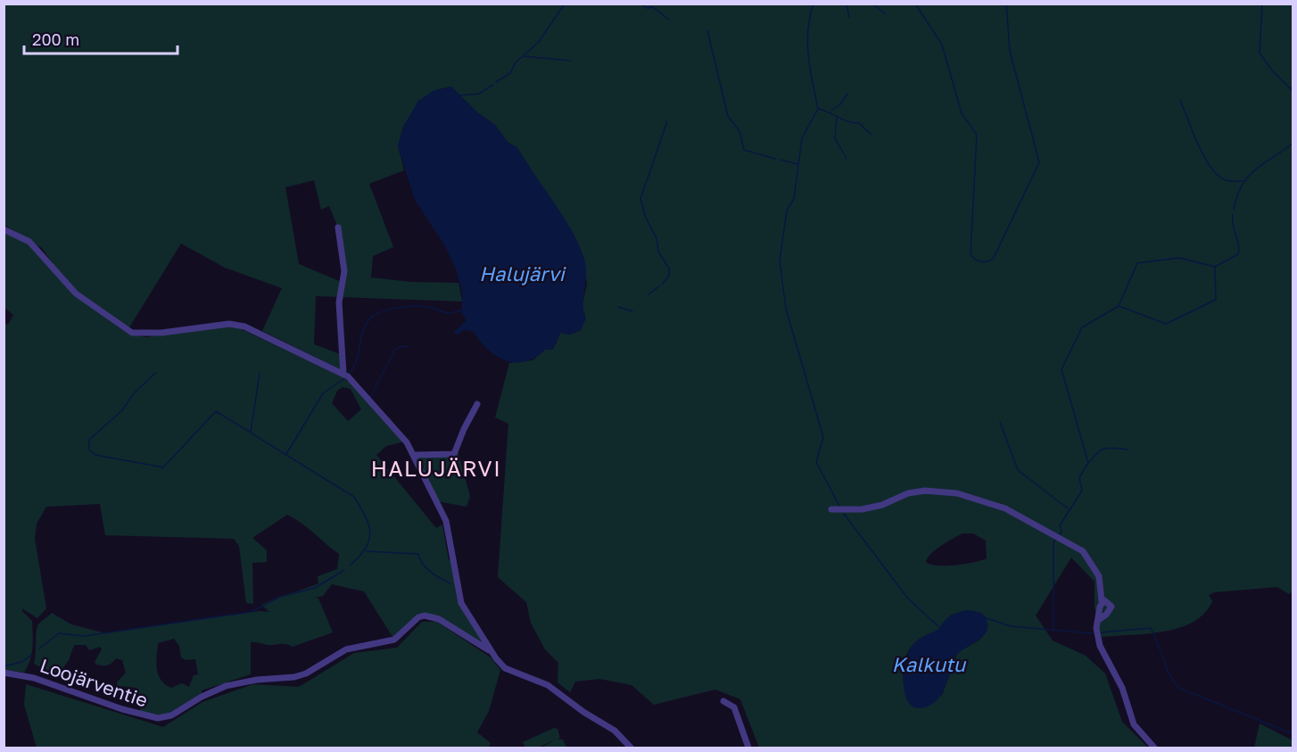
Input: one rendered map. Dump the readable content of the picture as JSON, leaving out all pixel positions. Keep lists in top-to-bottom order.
{
  "streets": {
    "street": ["Loojärventie"]
  },
  "districts": ["HALUJÄRVI"],
  "water": ["Halujärvi", "Kalkutu"],
  "scale_bar": "200 m"
}
